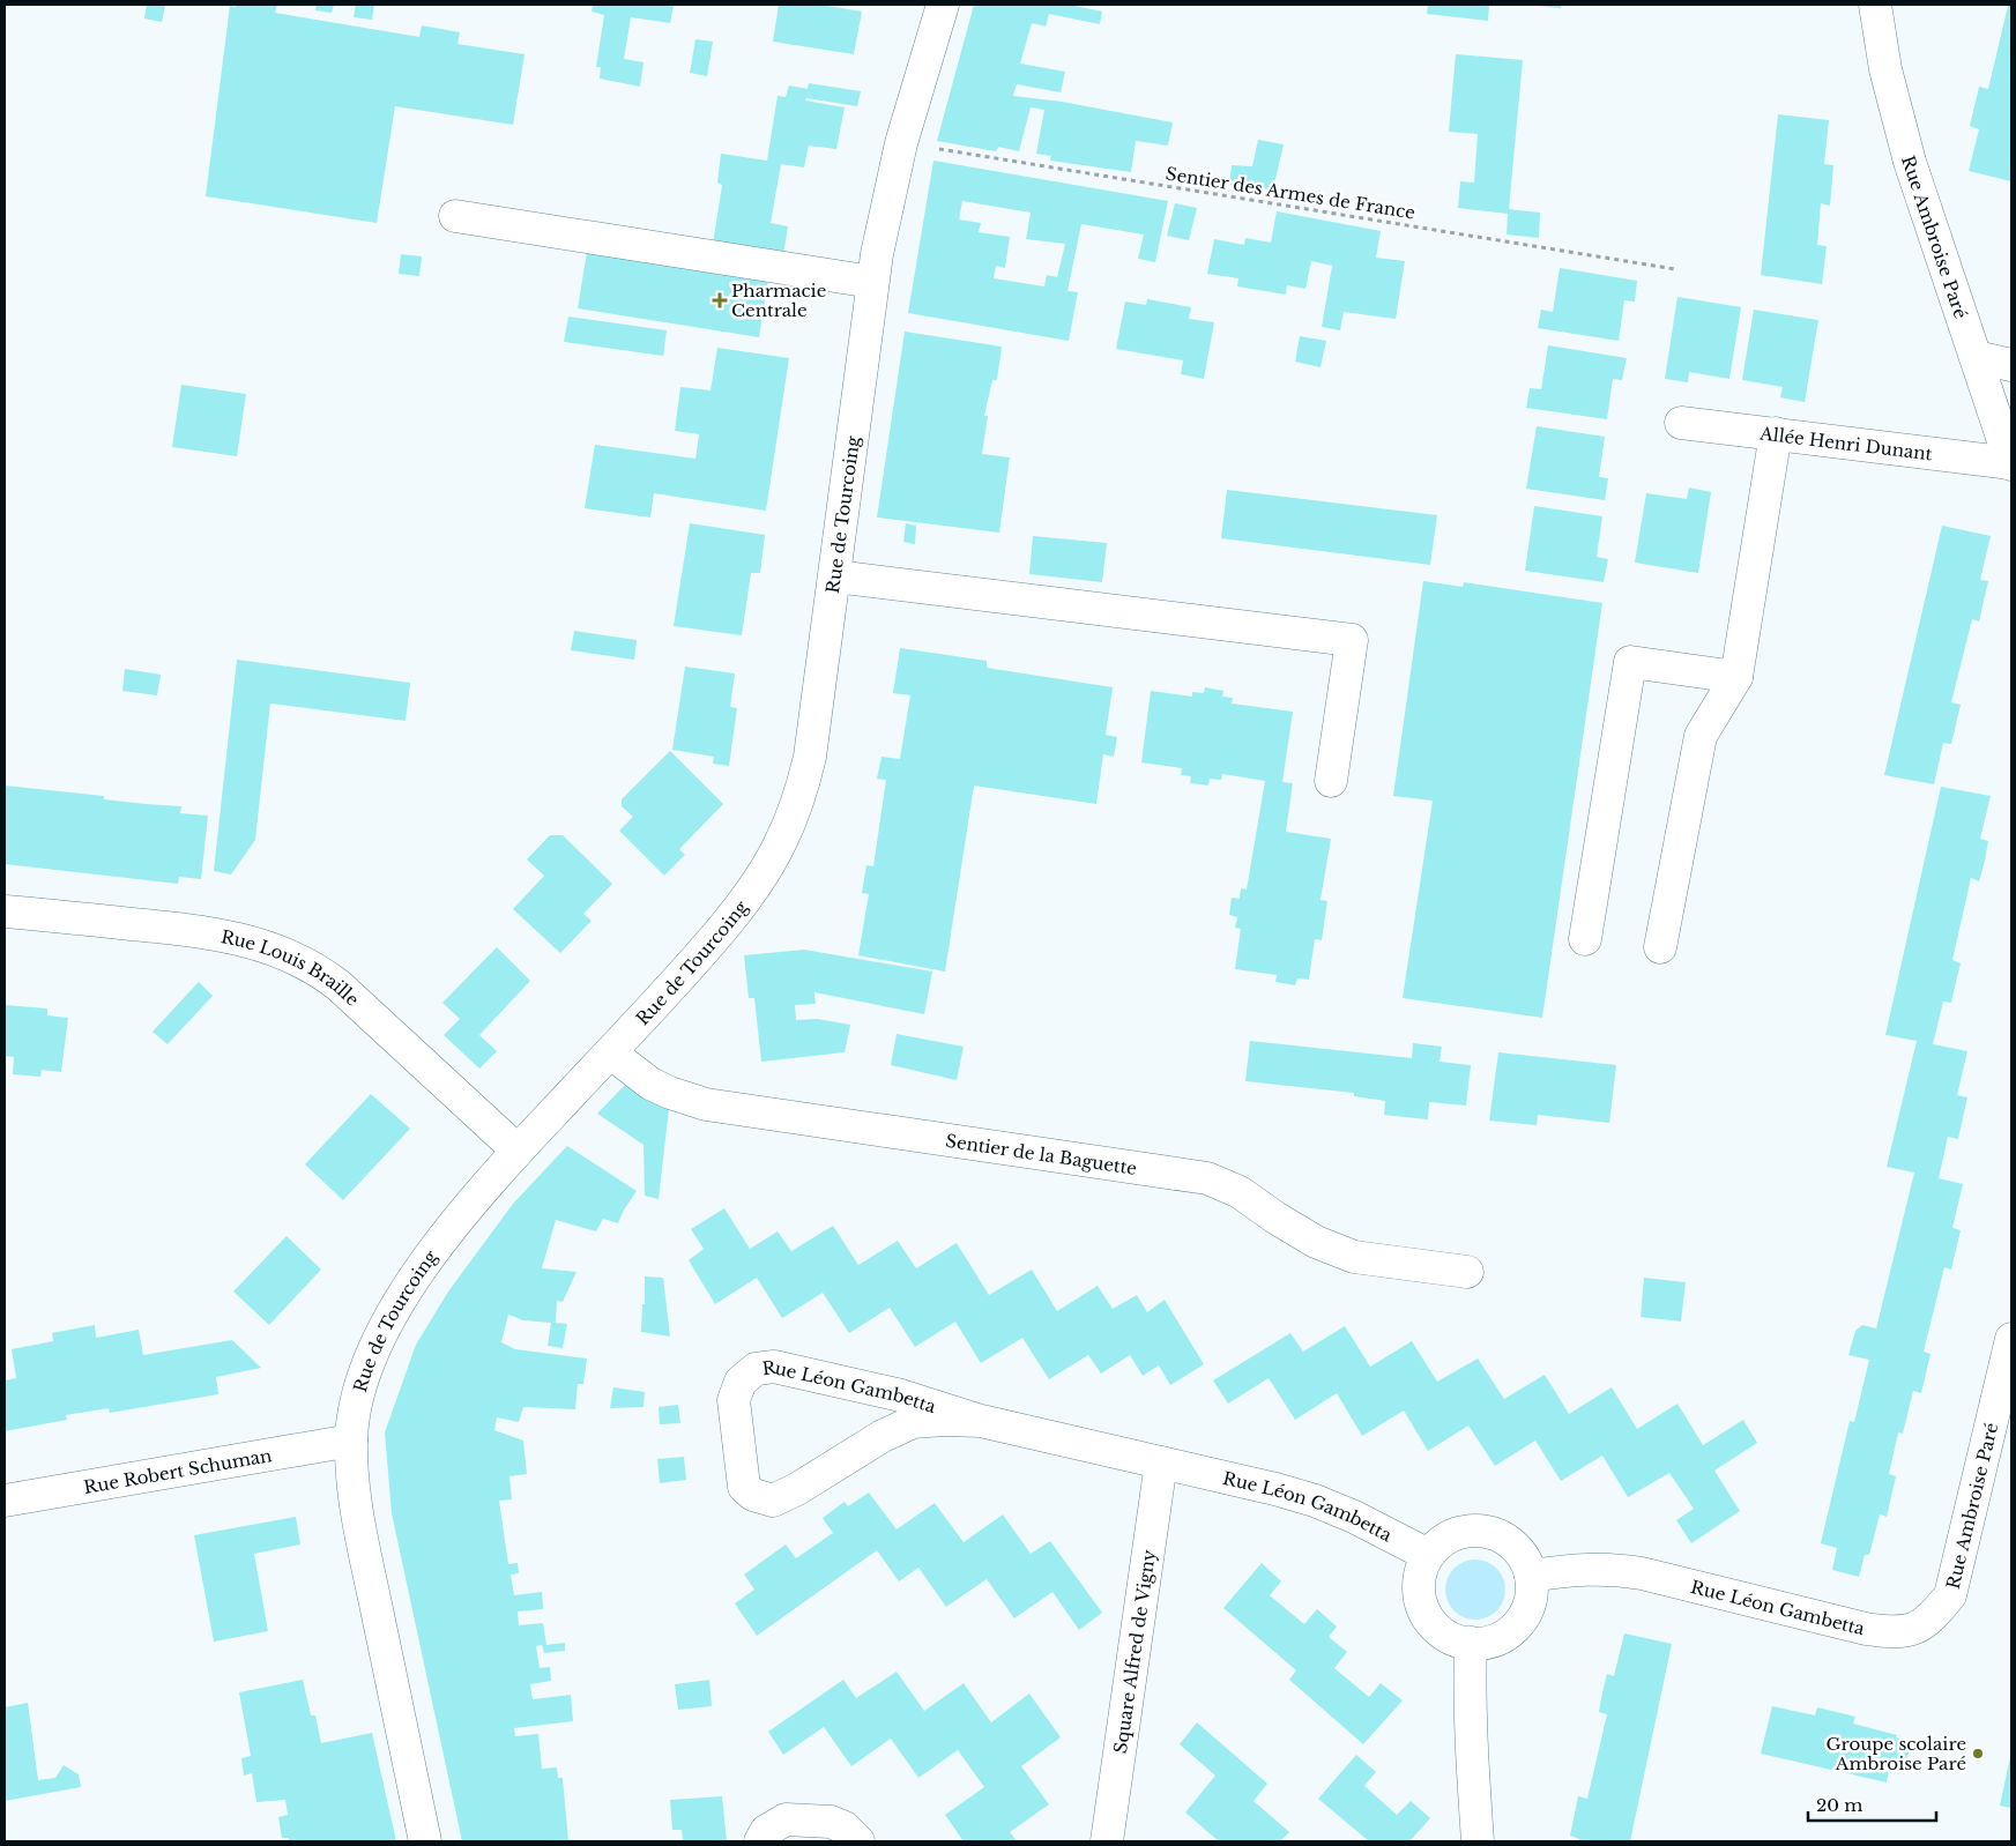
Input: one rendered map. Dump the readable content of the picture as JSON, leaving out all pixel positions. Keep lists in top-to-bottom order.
{
  "streets": {
    "street": [
      "Rue Ambroise Paré",
      "Allée Henri Dunant",
      "Rue de Tourcoing",
      "Rue Louis Braille",
      "Sentier de la Baguette",
      "Rue Léon Gambetta",
      "Rue Robert Schuman",
      "Square Alfred de Vigny"
    ],
    "path": ["Sentier des Armes de France"]
  },
  "crossings": [
    ["Sentier des Armes de France", "Rue de Tourcoing"],
    ["Rue Ambroise Paré", "Allée Henri Dunant"],
    ["Rue Ambroise Paré", "Rue Léon Gambetta"],
    ["Rue de Tourcoing", "Rue Louis Braille"],
    ["Rue de Tourcoing", "Sentier de la Baguette"],
    ["Rue de Tourcoing", "Rue Robert Schuman"],
    ["Rue Léon Gambetta", "Square Alfred de Vigny"]
  ],
  "places": {
    "health": ["Pharmacie Centrale"],
    "other": ["Groupe scolaire Ambroise Paré"]
  },
  "scale_bar": "20 m"
}
